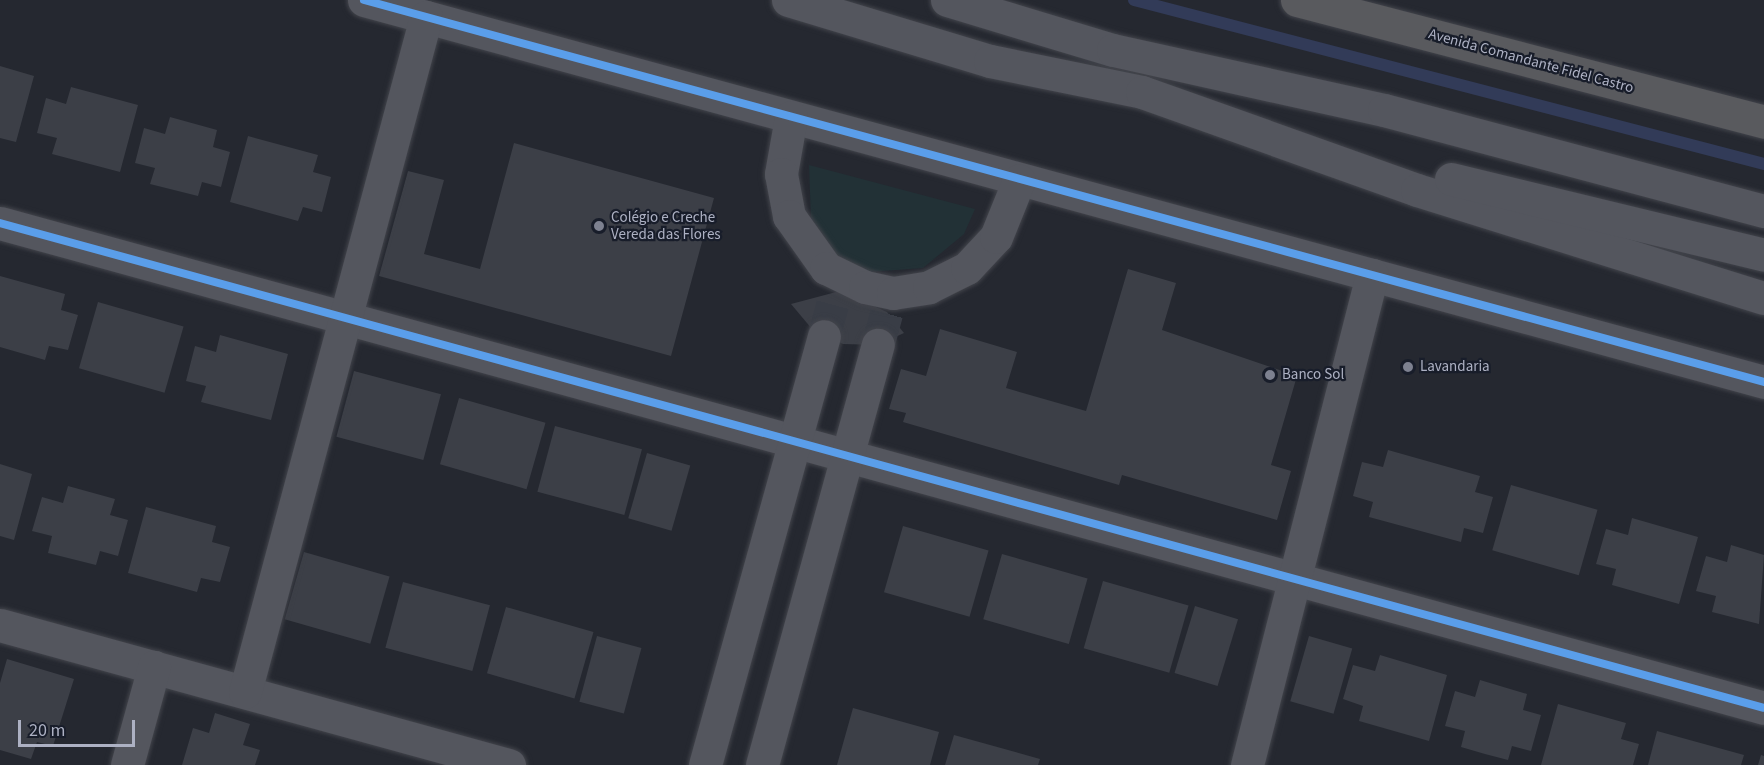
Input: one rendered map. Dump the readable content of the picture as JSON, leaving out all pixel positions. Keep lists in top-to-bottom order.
{
  "streets": {
    "highway": ["Avenida Comandante Fidel Castro"]
  },
  "places": ["Colégio e Creche Vereda das Flores", "Lavandaria", "Banco Sol"],
  "scale_bar": "20 m"
}
